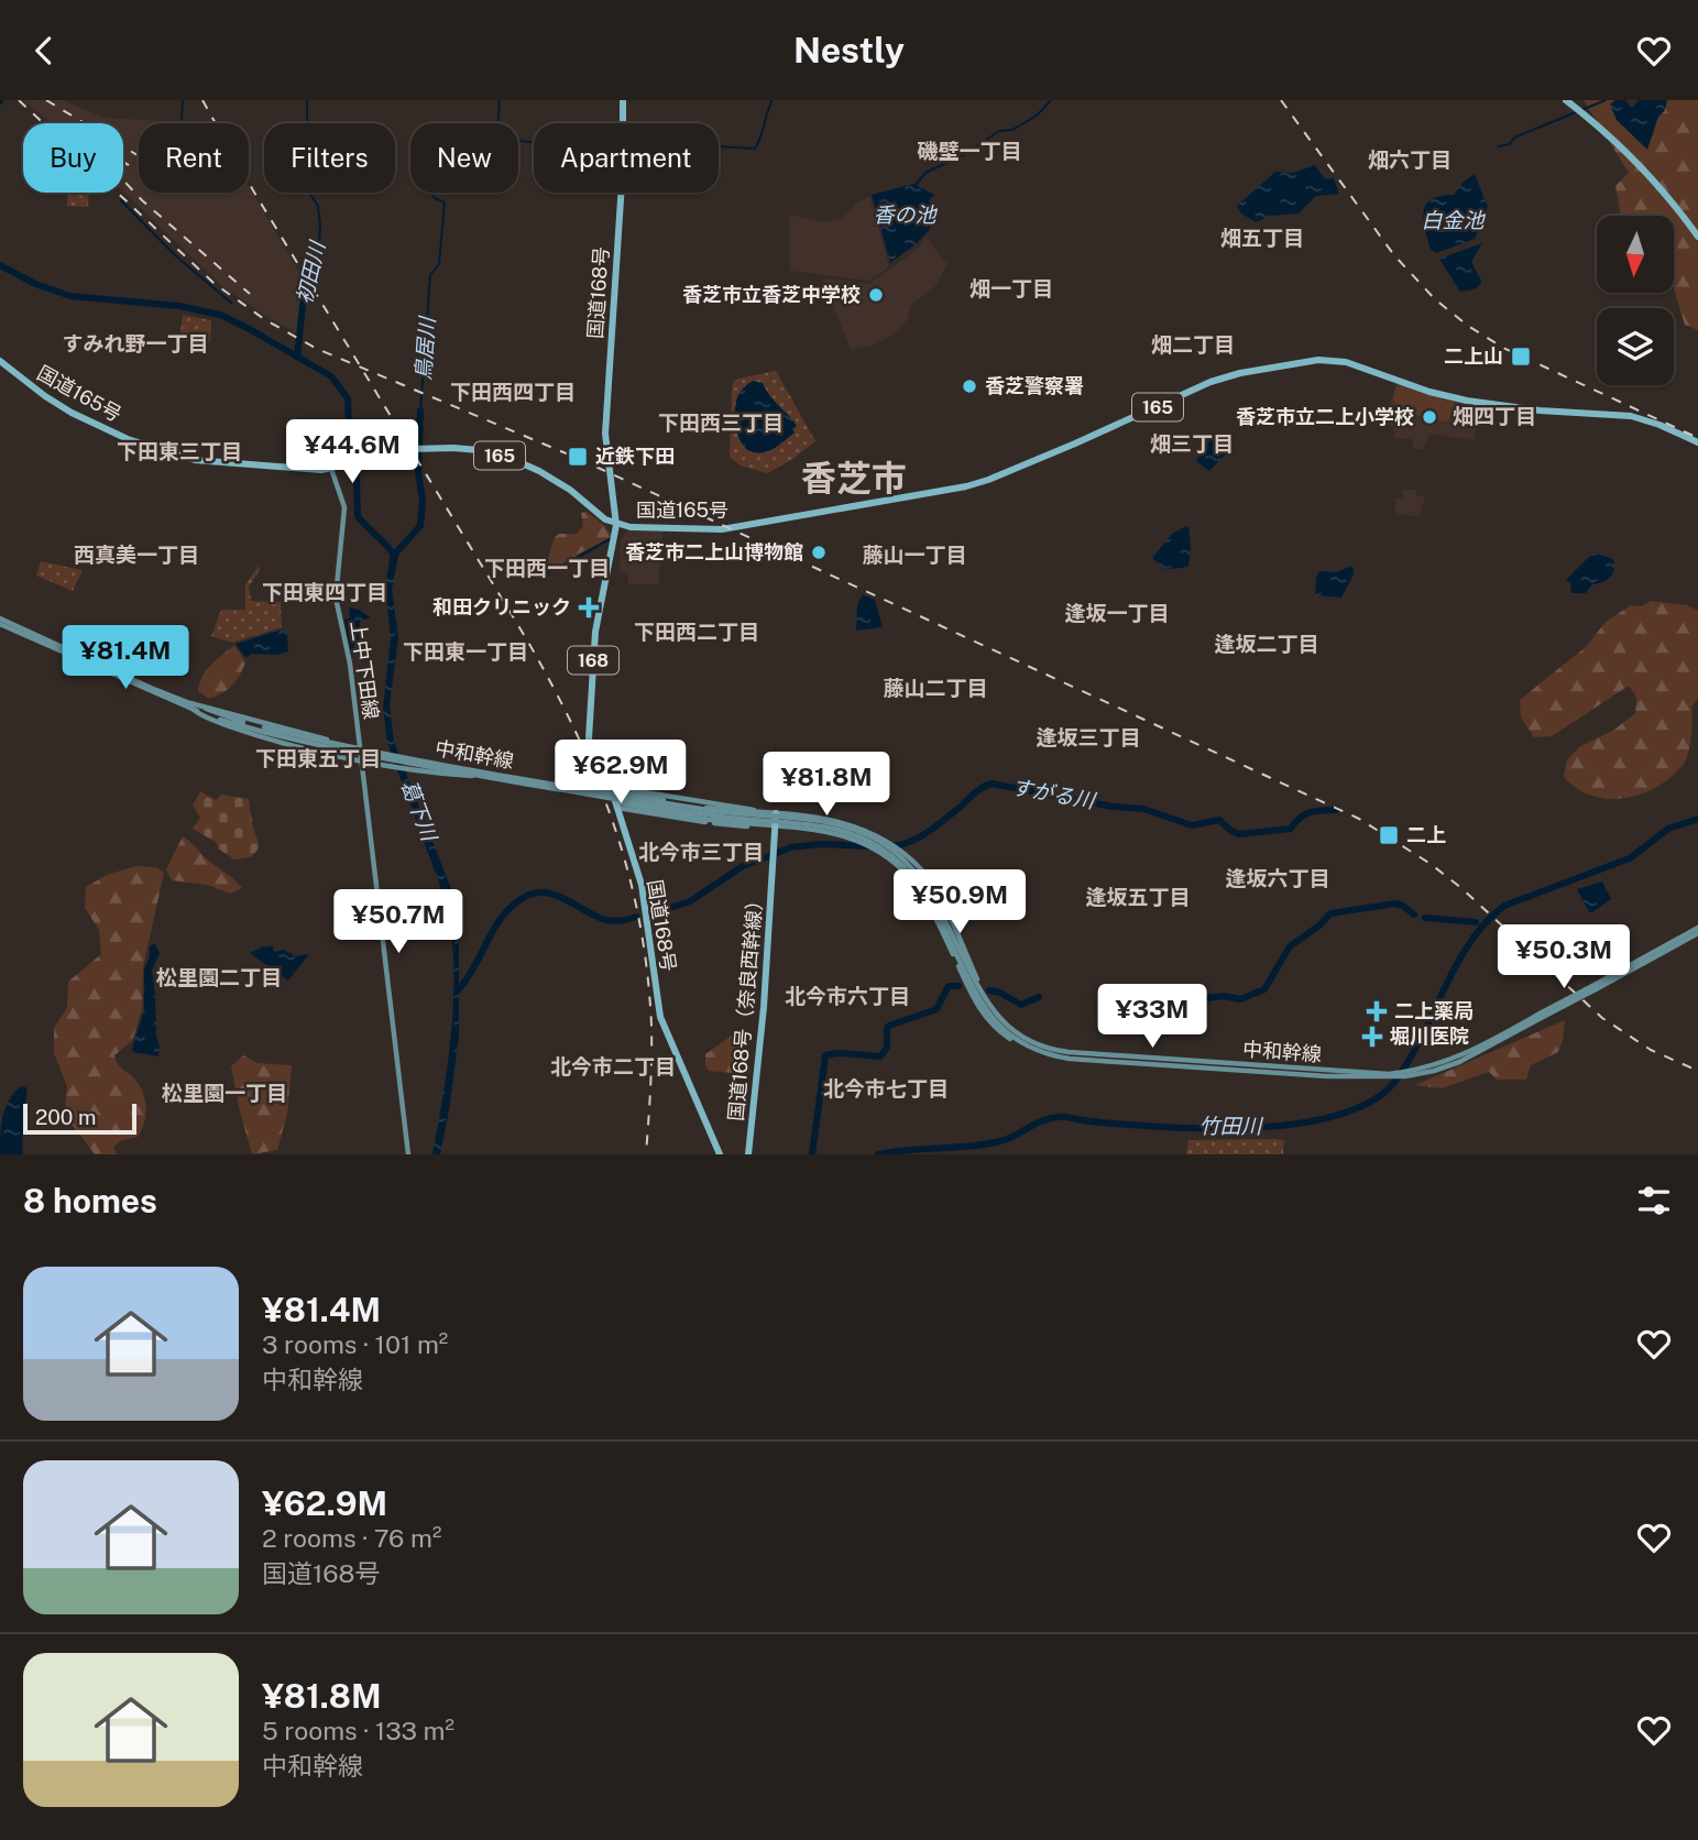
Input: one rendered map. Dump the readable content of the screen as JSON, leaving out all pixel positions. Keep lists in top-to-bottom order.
{
  "streets": {
    "highway": [
      "国道168号",
      "国道165号",
      "165",
      "168",
      "国道168号（奈良西幹線）"
    ],
    "main road": ["上中下田線", "中和幹線"]
  },
  "crossings": [
    ["国道168号", "国道165号"],
    ["国道165号", "上中下田線"]
  ],
  "districts": [
    "磯壁一丁目",
    "畑六丁目",
    "畑五丁目",
    "畑一丁目",
    "すみれ野一丁目",
    "畑二丁目",
    "下田西四丁目",
    "畑四丁目",
    "下田西三丁目",
    "畑三丁目",
    "下田東三丁目",
    "香芝市",
    "西真美一丁目",
    "藤山一丁目",
    "下田西一丁目",
    "下田東四丁目",
    "逢坂一丁目",
    "下田西二丁目",
    "逢坂二丁目",
    "下田東一丁目",
    "藤山二丁目",
    "逢坂三丁目",
    "下田東五丁目",
    "北今市三丁目",
    "逢坂六丁目",
    "逢坂五丁目",
    "松里園二丁目",
    "北今市六丁目",
    "北今市二丁目",
    "北今市七丁目",
    "松里園一丁目"
  ],
  "water": [
    "香の池",
    "白金池",
    "初田川",
    "鳥居川",
    "すがる川",
    "葛下川",
    "竹田川"
  ],
  "places": {
    "other": [
      "香芝市立香芝中学校",
      "香芝警察署",
      "香芝市立二上小学校",
      "香芝市二上山博物館"
    ],
    "transit": ["二上山", "近鉄下田", "二上"],
    "health": ["和田クリニック", "二上薬局", "堀川医院"]
  },
  "scale_bar": "200 m",
  "north": "bottom",
  "page": {
    "header": "Nestly",
    "chip": [
      "Buy",
      "Rent",
      "Filters",
      "New",
      "Apartment"
    ],
    "price": [
      "¥44.6M",
      "¥81.4M",
      "¥62.9M",
      "¥81.8M",
      "¥50.9M",
      "¥50.7M",
      "¥50.3M",
      "¥33M"
    ],
    "scale": "200 m",
    "heading": "8 homes",
    "list": [
      {
        "name": "¥81.4M",
        "note": "3 rooms · 101 m² · 中和幹線"
      },
      {
        "name": "¥62.9M",
        "note": "2 rooms · 76 m² · 国道168号"
      },
      {
        "name": "¥81.8M",
        "note": "5 rooms · 133 m² · 中和幹線"
      }
    ]
  }
}
